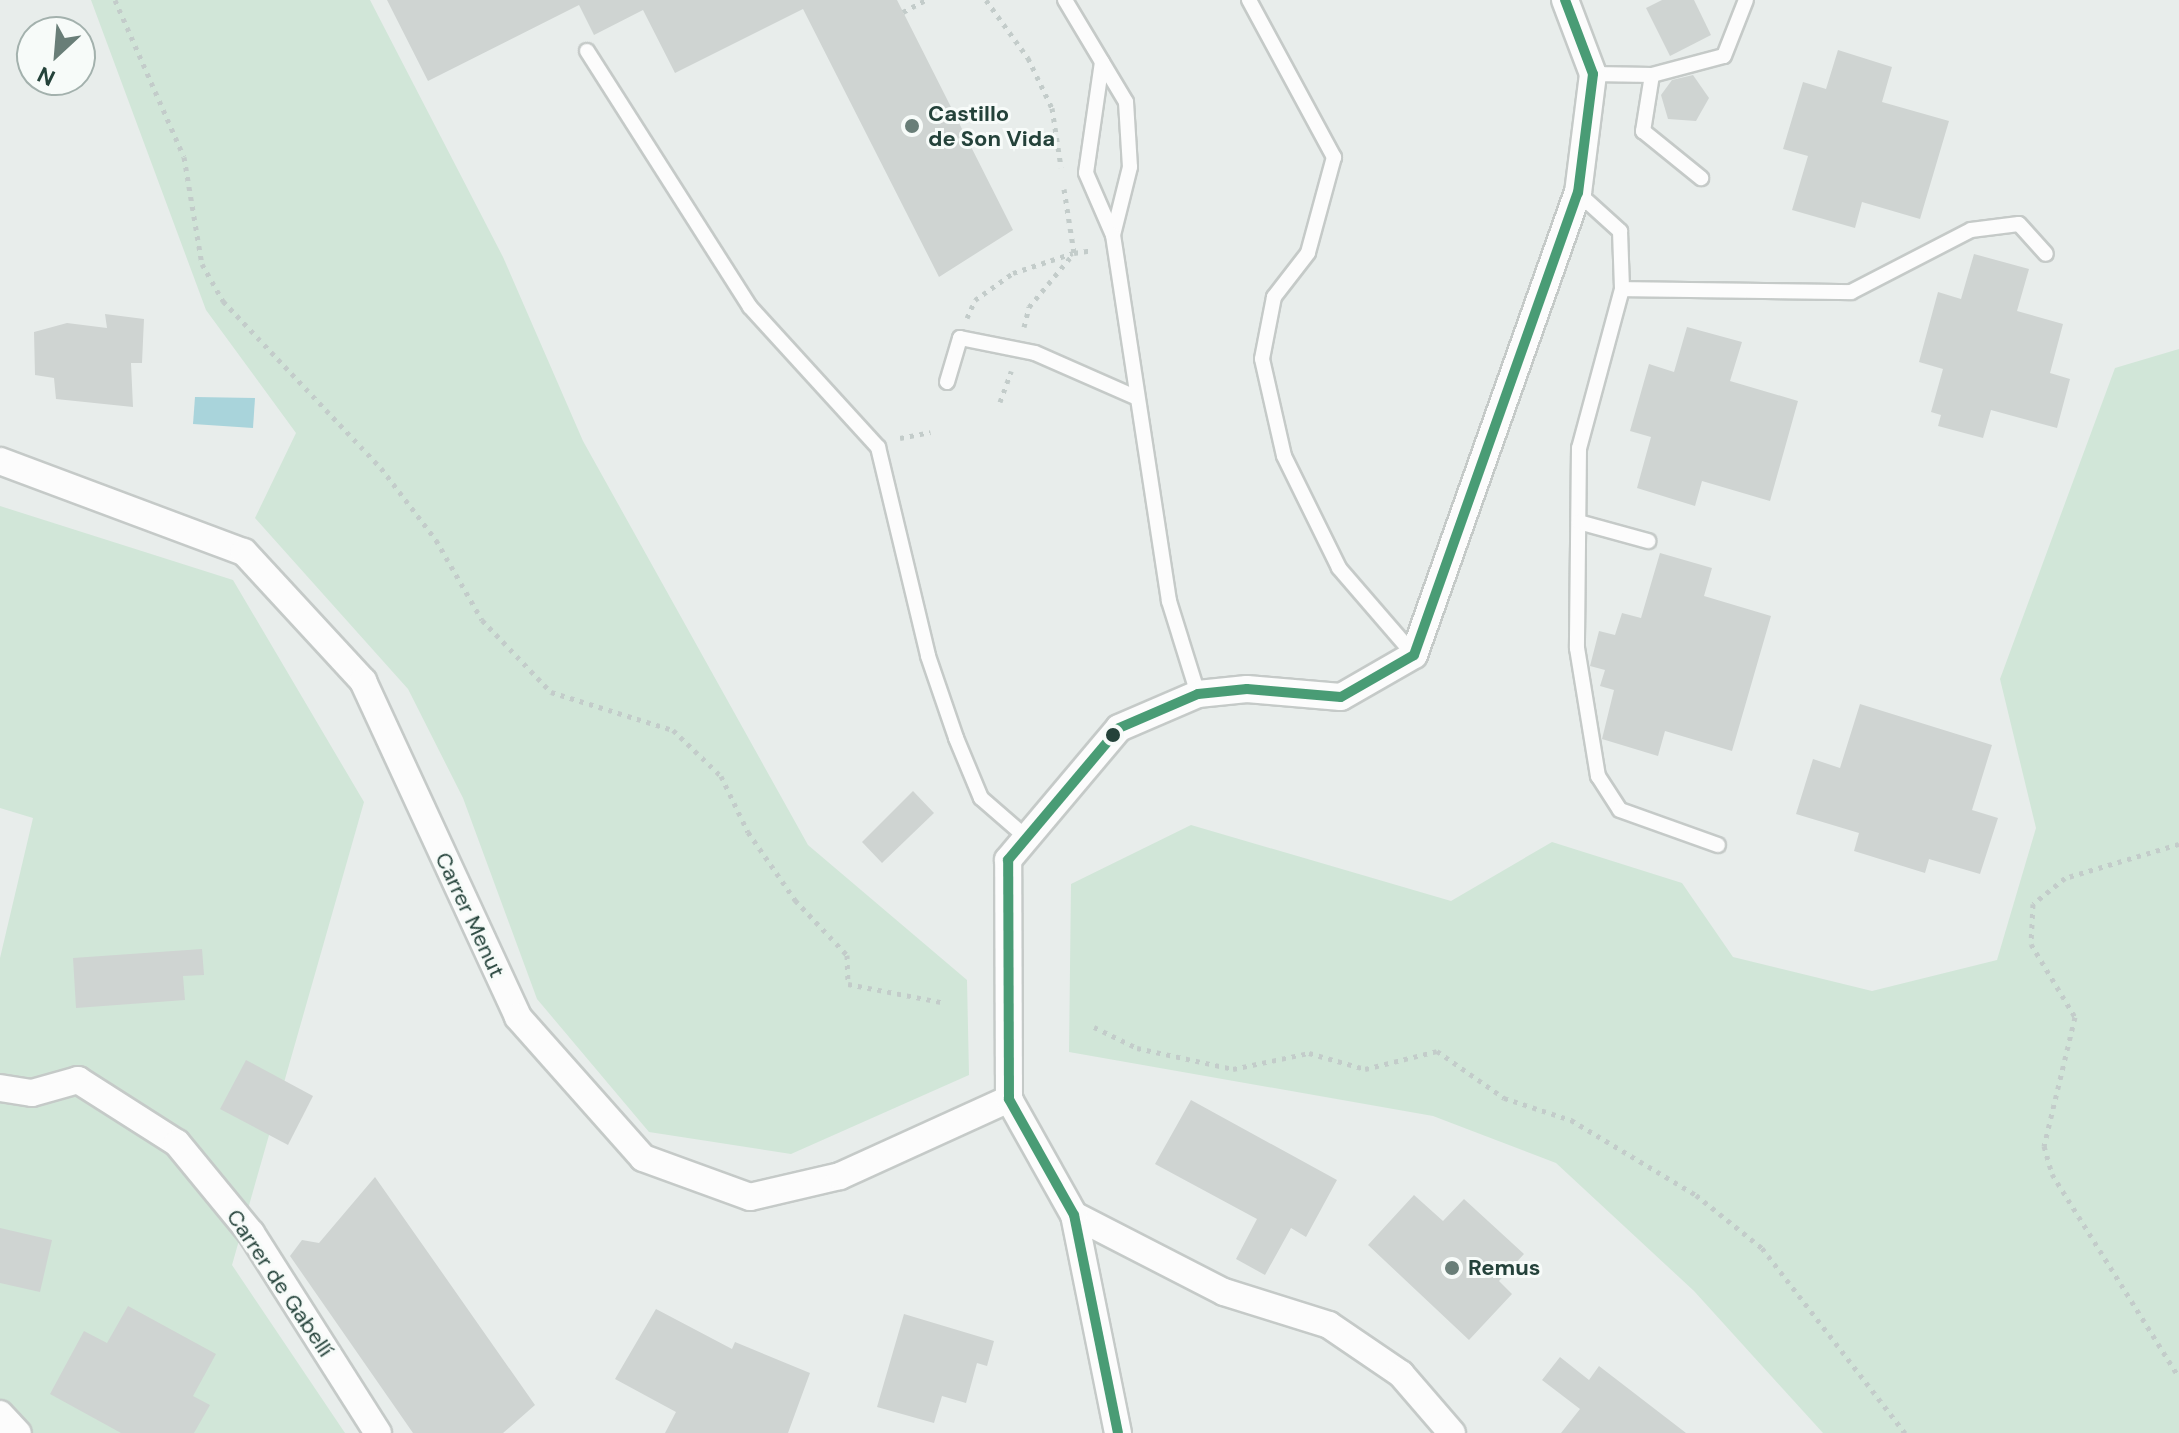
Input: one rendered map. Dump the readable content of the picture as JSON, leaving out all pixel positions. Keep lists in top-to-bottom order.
{
  "streets": {
    "street": ["Carrer Menut", "Carrer de Gabellí"]
  },
  "places": ["Castillo de Son Vida", "Remus"],
  "north": "bottom left"
}
